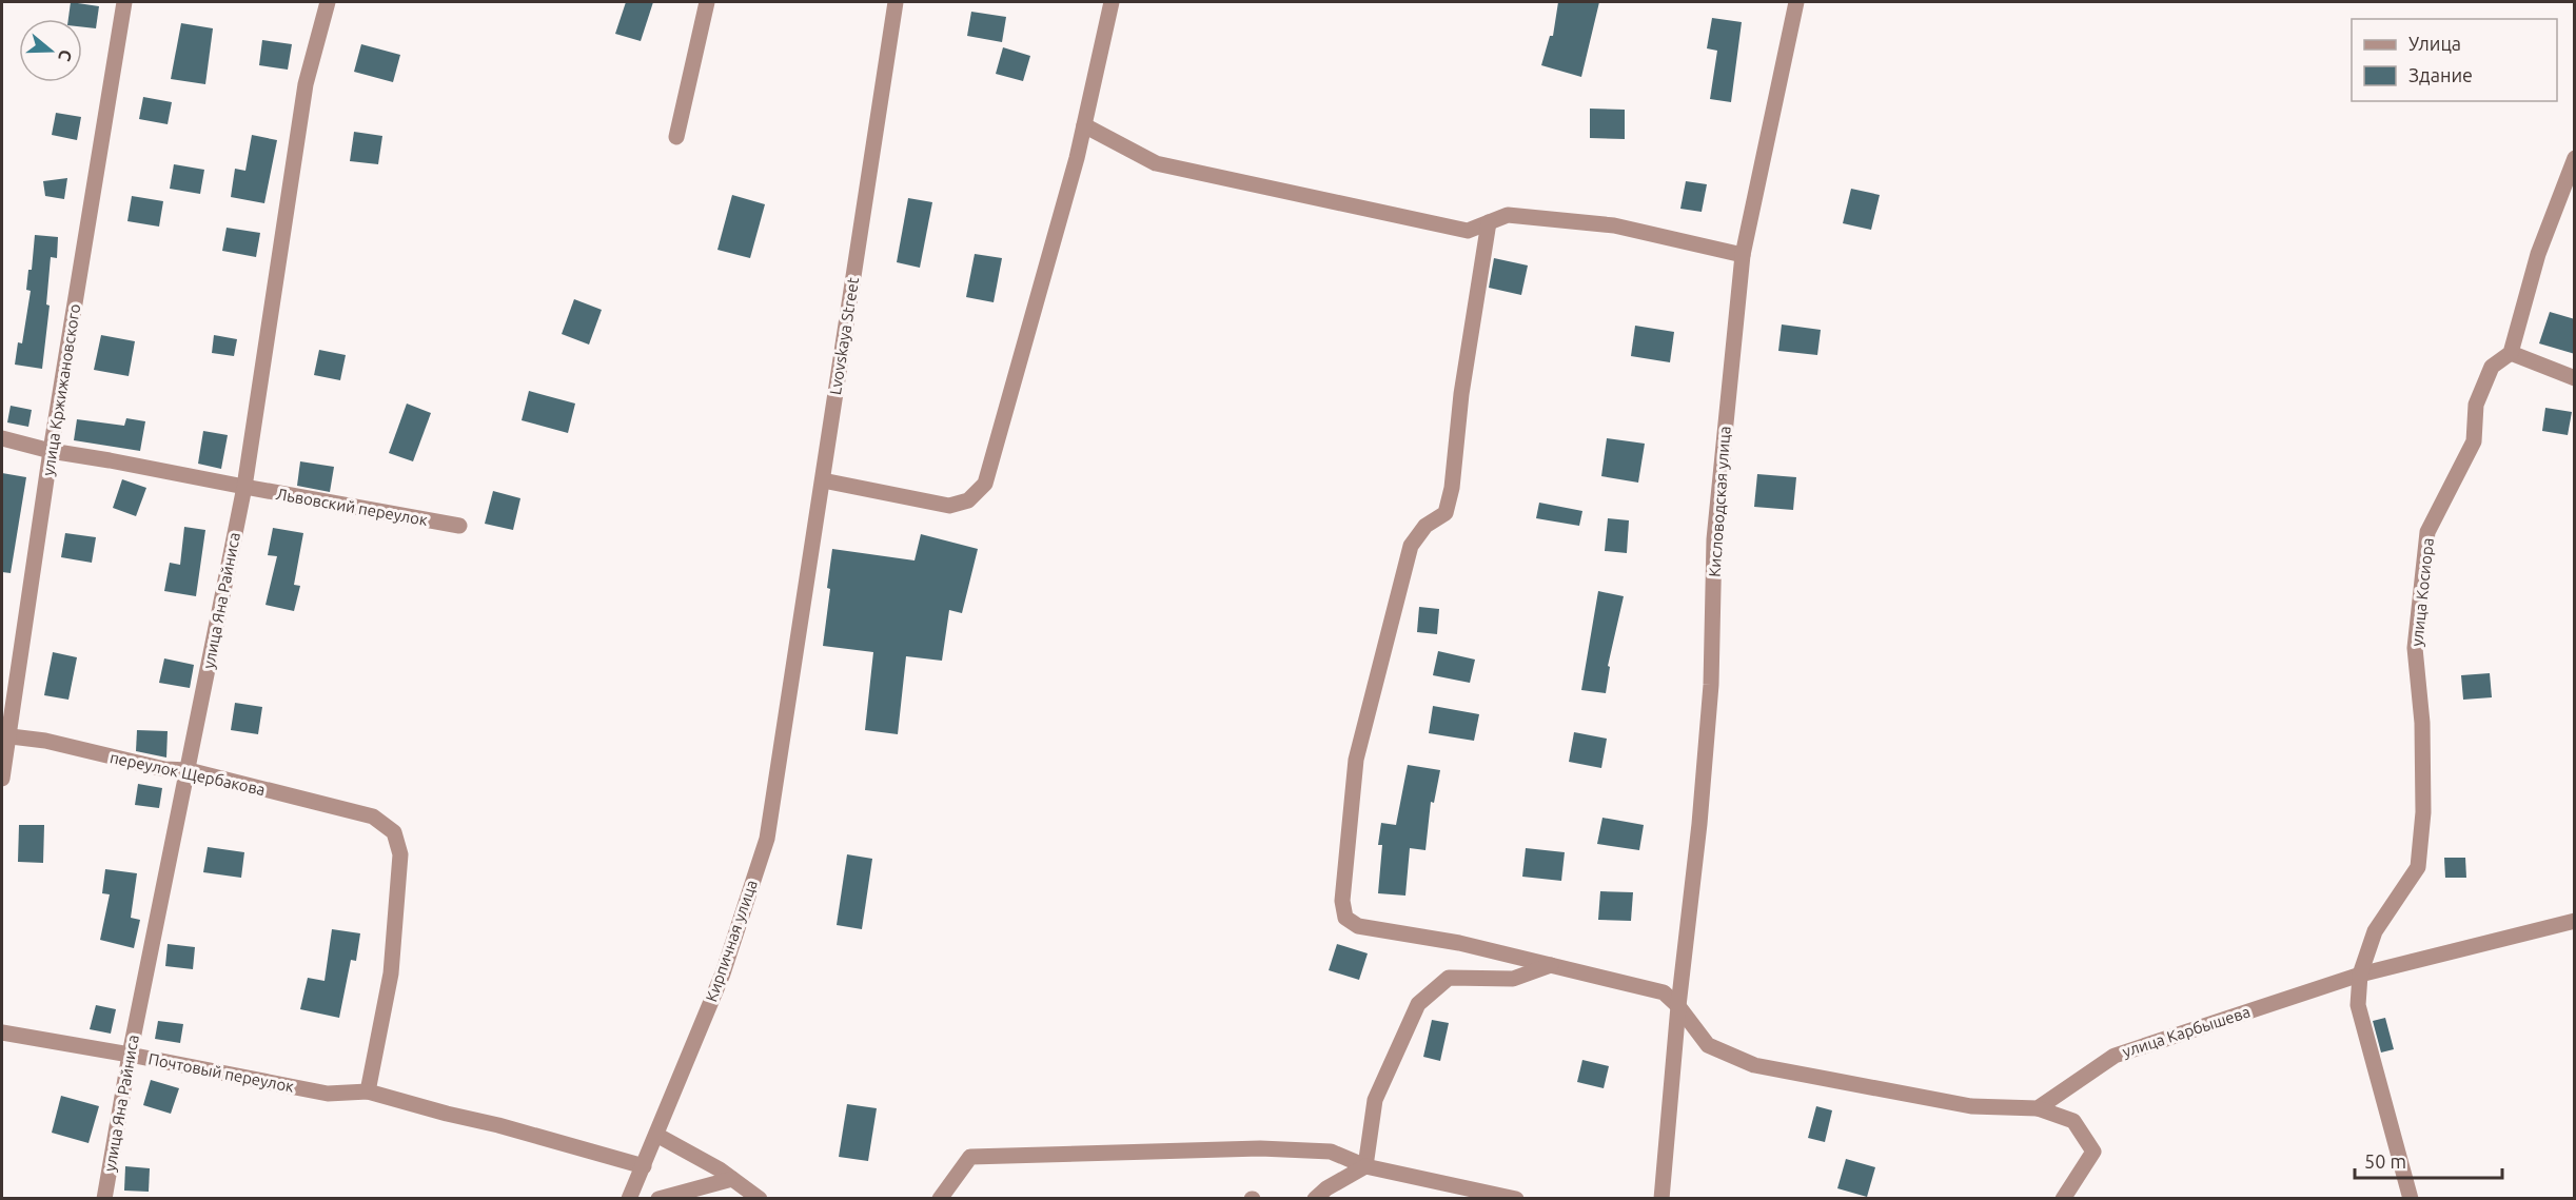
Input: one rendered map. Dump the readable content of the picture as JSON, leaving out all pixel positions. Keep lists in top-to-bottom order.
{
  "streets": {
    "street": [
      "Lvovskaya Street",
      "улица Кржижановского",
      "Кисловодская улица",
      "Львовский переулок",
      "улица Косиора",
      "улица Яна Райниса",
      "переулок Щербакова",
      "Кирпичная улица",
      "улица Карбышева",
      "Почтовый переулок"
    ]
  },
  "crossings": [
    ["Lvovskaya Street", "Кирпичная улица"],
    ["улица Кржижановского", "Львовский переулок"],
    ["улица Кржижановского", "переулок Щербакова"],
    ["Львовский переулок", "улица Яна Райниса"],
    ["улица Косиора", "улица Карбышева"],
    ["улица Яна Райниса", "переулок Щербакова"],
    ["улица Яна Райниса", "Почтовый переулок"],
    ["переулок Щербакова", "Почтовый переулок"],
    ["Кирпичная улица", "Почтовый переулок"]
  ],
  "legend": ["Улица", "Здание"],
  "scale_bar": "50 m",
  "north": "right"
}
